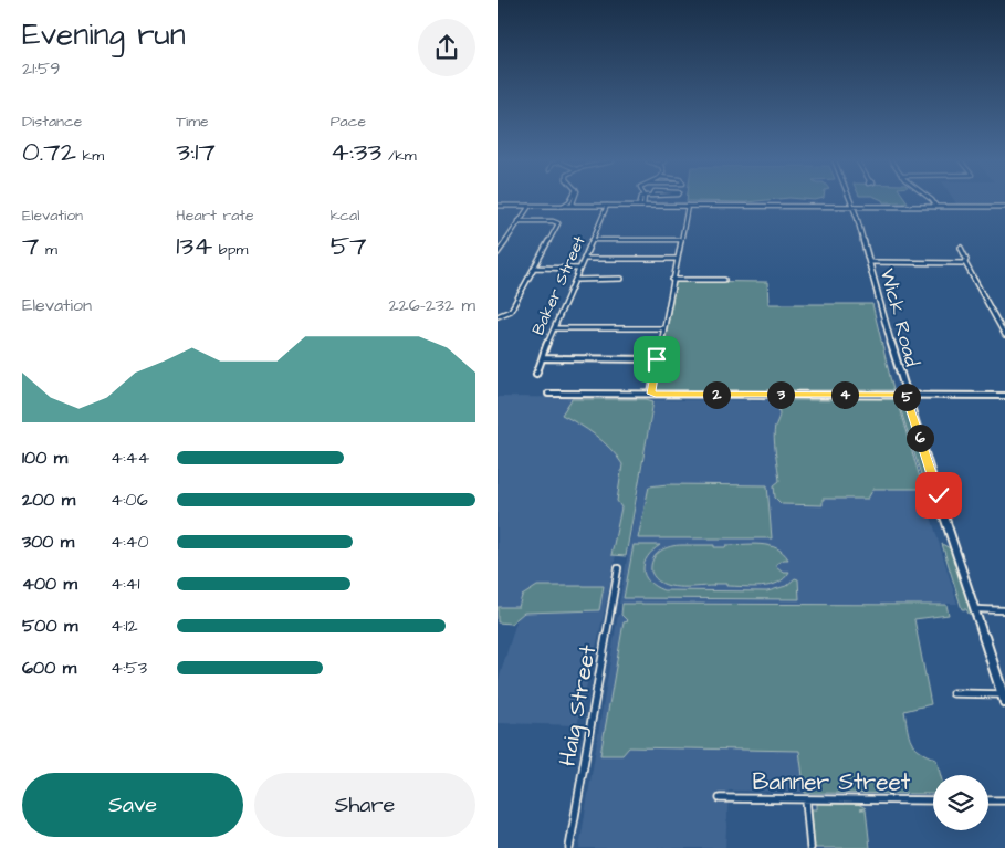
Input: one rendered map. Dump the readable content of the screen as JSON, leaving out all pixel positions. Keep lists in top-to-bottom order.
{
  "streets": {
    "street": [
      "Baker Street",
      "Wick Road",
      "Haig Street",
      "Banner Street"
    ]
  },
  "page": {
    "heading": ["Evening run", "21:59"],
    "stats": [
      ["Distance", "0.72 km"],
      ["Time", "3:17"],
      ["Pace", "4:33 /km"],
      ["Elevation", "7 m"],
      ["Heart rate", "134 bpm"],
      ["kcal", "57"]
    ],
    "chart": ["Elevation", "226–232 m"],
    "pins": [
      "2",
      "3",
      "4",
      "5",
      "6"
    ],
    "list": [
      {
        "name": "100 m",
        "note": "4:44"
      },
      {
        "name": "200 m",
        "note": "4:06"
      },
      {
        "name": "300 m",
        "note": "4:40"
      },
      {
        "name": "400 m",
        "note": "4:41"
      },
      {
        "name": "500 m",
        "note": "4:12"
      },
      {
        "name": "600 m",
        "note": "4:53"
      }
    ],
    "buttons": ["Save", "Share"]
  }
}
